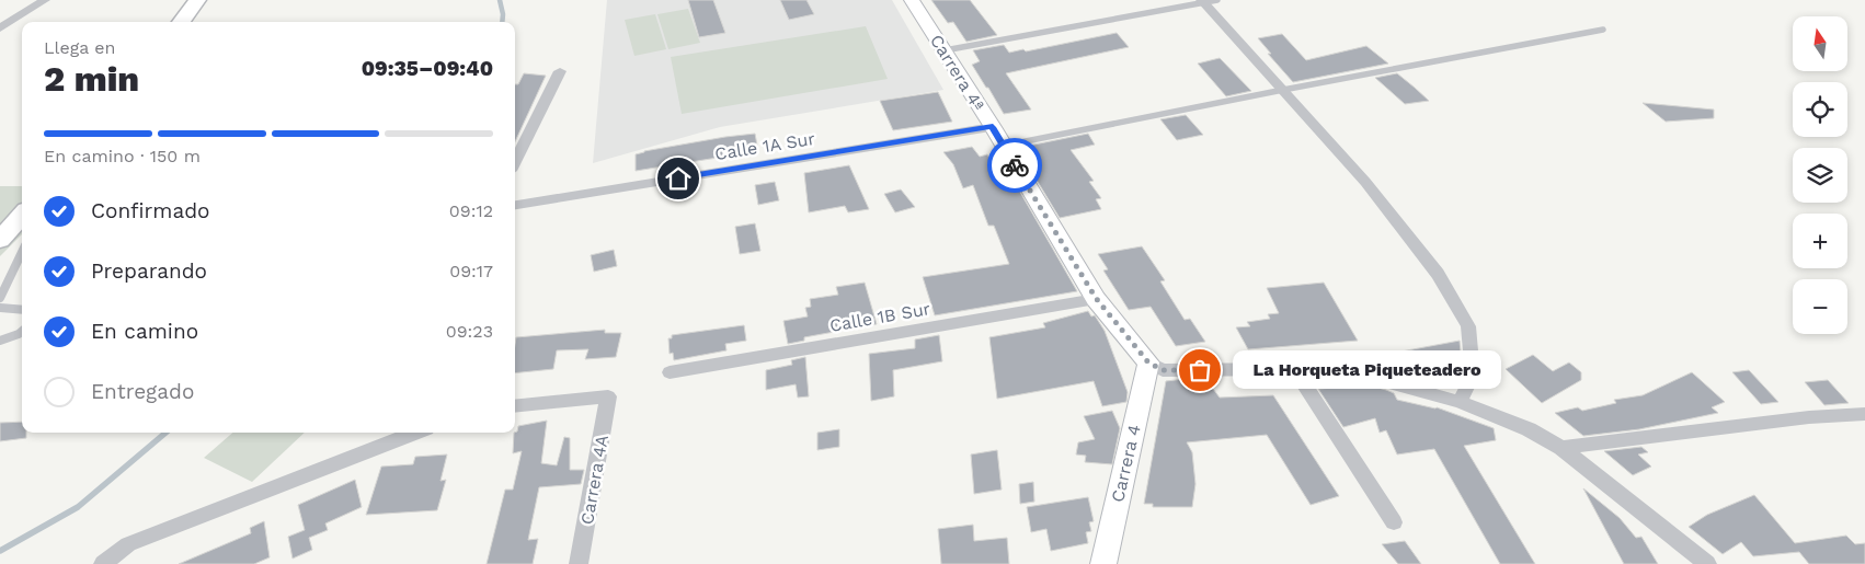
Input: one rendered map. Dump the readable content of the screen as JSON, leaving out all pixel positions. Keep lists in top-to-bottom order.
{
  "streets": {
    "street": [
      "Carrera 4ª",
      "Calle 1A Sur",
      "Calle 1B Sur",
      "Carrera 4",
      "Carrera 4A"
    ]
  },
  "crossings": [
    ["Carrera 4ª", "Calle 1A Sur"],
    ["Carrera 4ª", "Calle 1B Sur"],
    ["Carrera 4ª", "Carrera 4"]
  ],
  "places": ["La Horqueta Piqueteadero"],
  "north": "top",
  "page": {
    "map_buttons": ["+", "−"],
    "heading": ["2 min", "Llega en", "09:35–09:40"],
    "bar": "En camino · 150 m",
    "list": [
      ["Confirmado", "09:12"],
      ["Preparando", "09:17"],
      ["En camino", "09:23"],
      "Entregado"
    ],
    "bubble": "La Horqueta Piqueteadero"
  }
}
